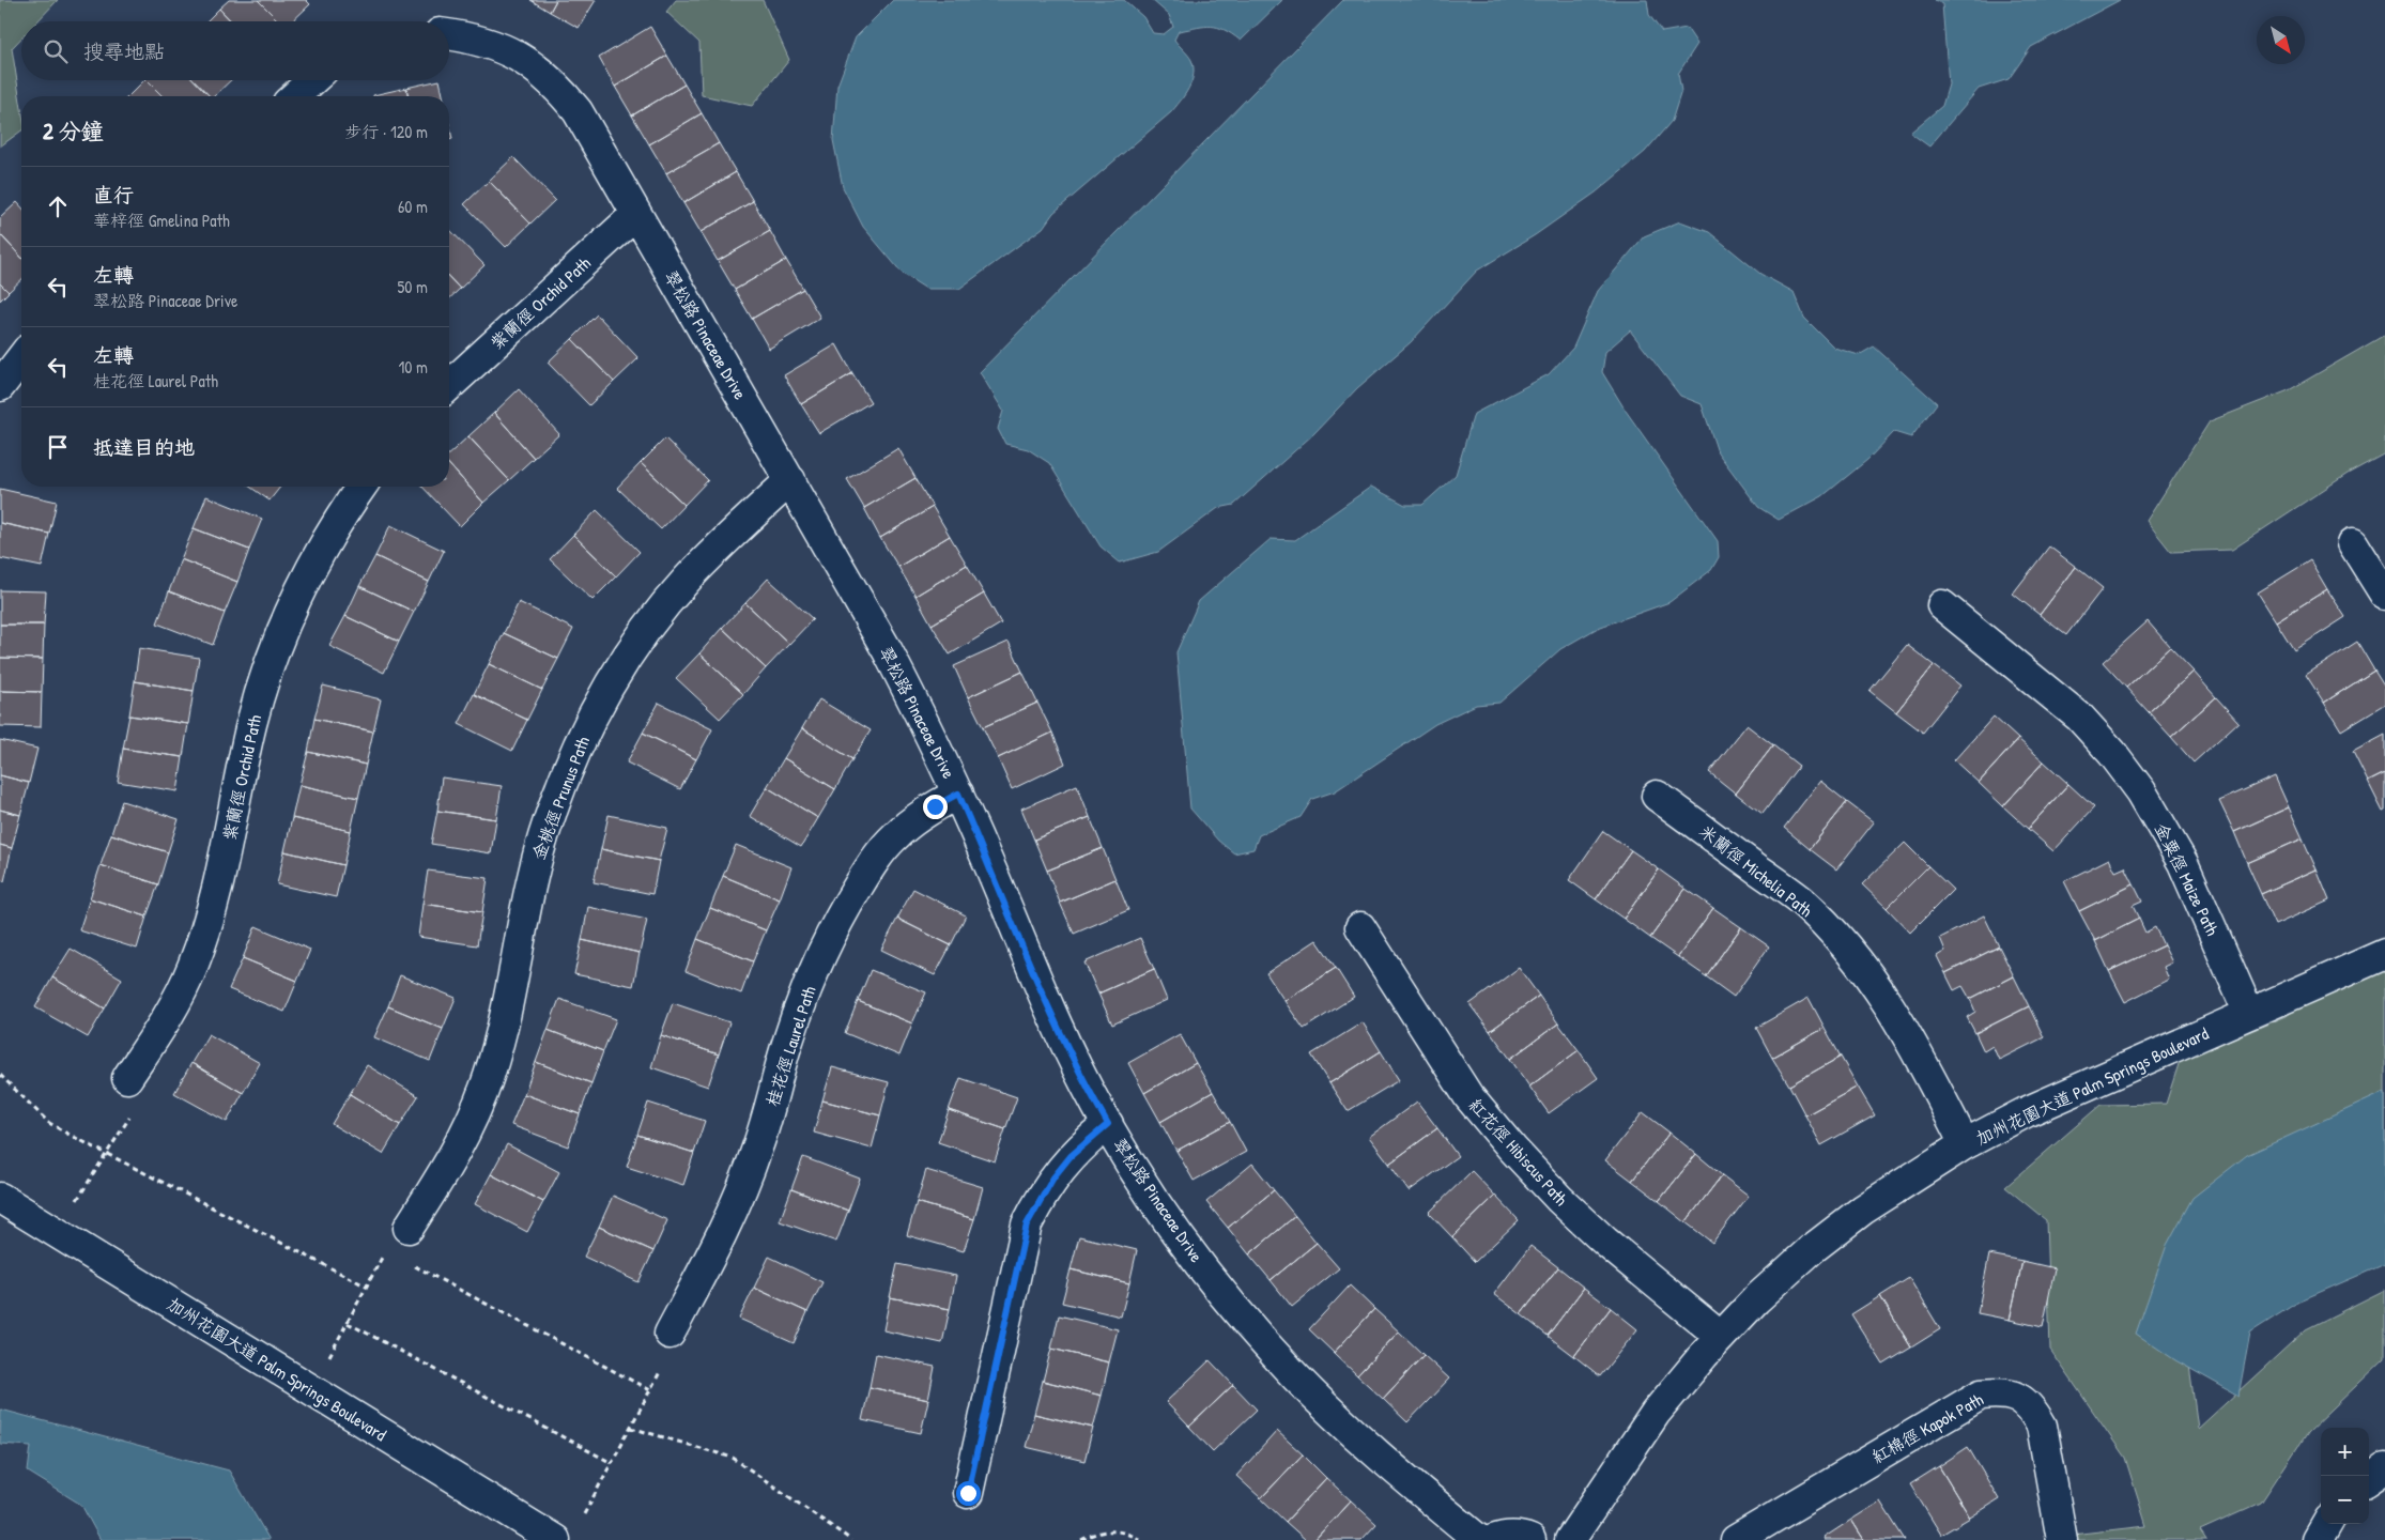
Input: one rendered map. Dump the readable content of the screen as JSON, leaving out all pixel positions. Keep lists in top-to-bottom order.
{
  "streets": {
    "street": [
      "紫蘭徑 Orchid Path",
      "翠松路 Pinaceae Drive",
      "金桃徑 Prunus Path",
      "米蘭徑 Michelia Path",
      "金粟徑 Maize Path",
      "桂花徑 Laurel Path",
      "加州花園大道 Palm Springs Boulevard",
      "紅花徑 Hibiscus Path",
      "紅棉徑 Kapok Path"
    ]
  },
  "crossings": [
    ["紫蘭徑 Orchid Path", "翠松路 Pinaceae Drive"],
    ["翠松路 Pinaceae Drive", "金桃徑 Prunus Path"],
    ["翠松路 Pinaceae Drive", "桂花徑 Laurel Path"],
    ["米蘭徑 Michelia Path", "加州花園大道 Palm Springs Boulevard"],
    ["金粟徑 Maize Path", "加州花園大道 Palm Springs Boulevard"],
    ["加州花園大道 Palm Springs Boulevard", "紅花徑 Hibiscus Path"]
  ],
  "north": "bottom right",
  "page": {
    "search": "搜尋地點",
    "heading": ["2 分鐘", "步行 · 120 m"],
    "list": [
      ["直行", "華梓徑 Gmelina Path", "60 m"],
      ["左轉", "翠松路 Pinaceae Drive", "50 m"],
      ["左轉", "桂花徑 Laurel Path", "10 m"],
      "抵達目的地"
    ],
    "map_buttons": ["+", "−"]
  }
}
